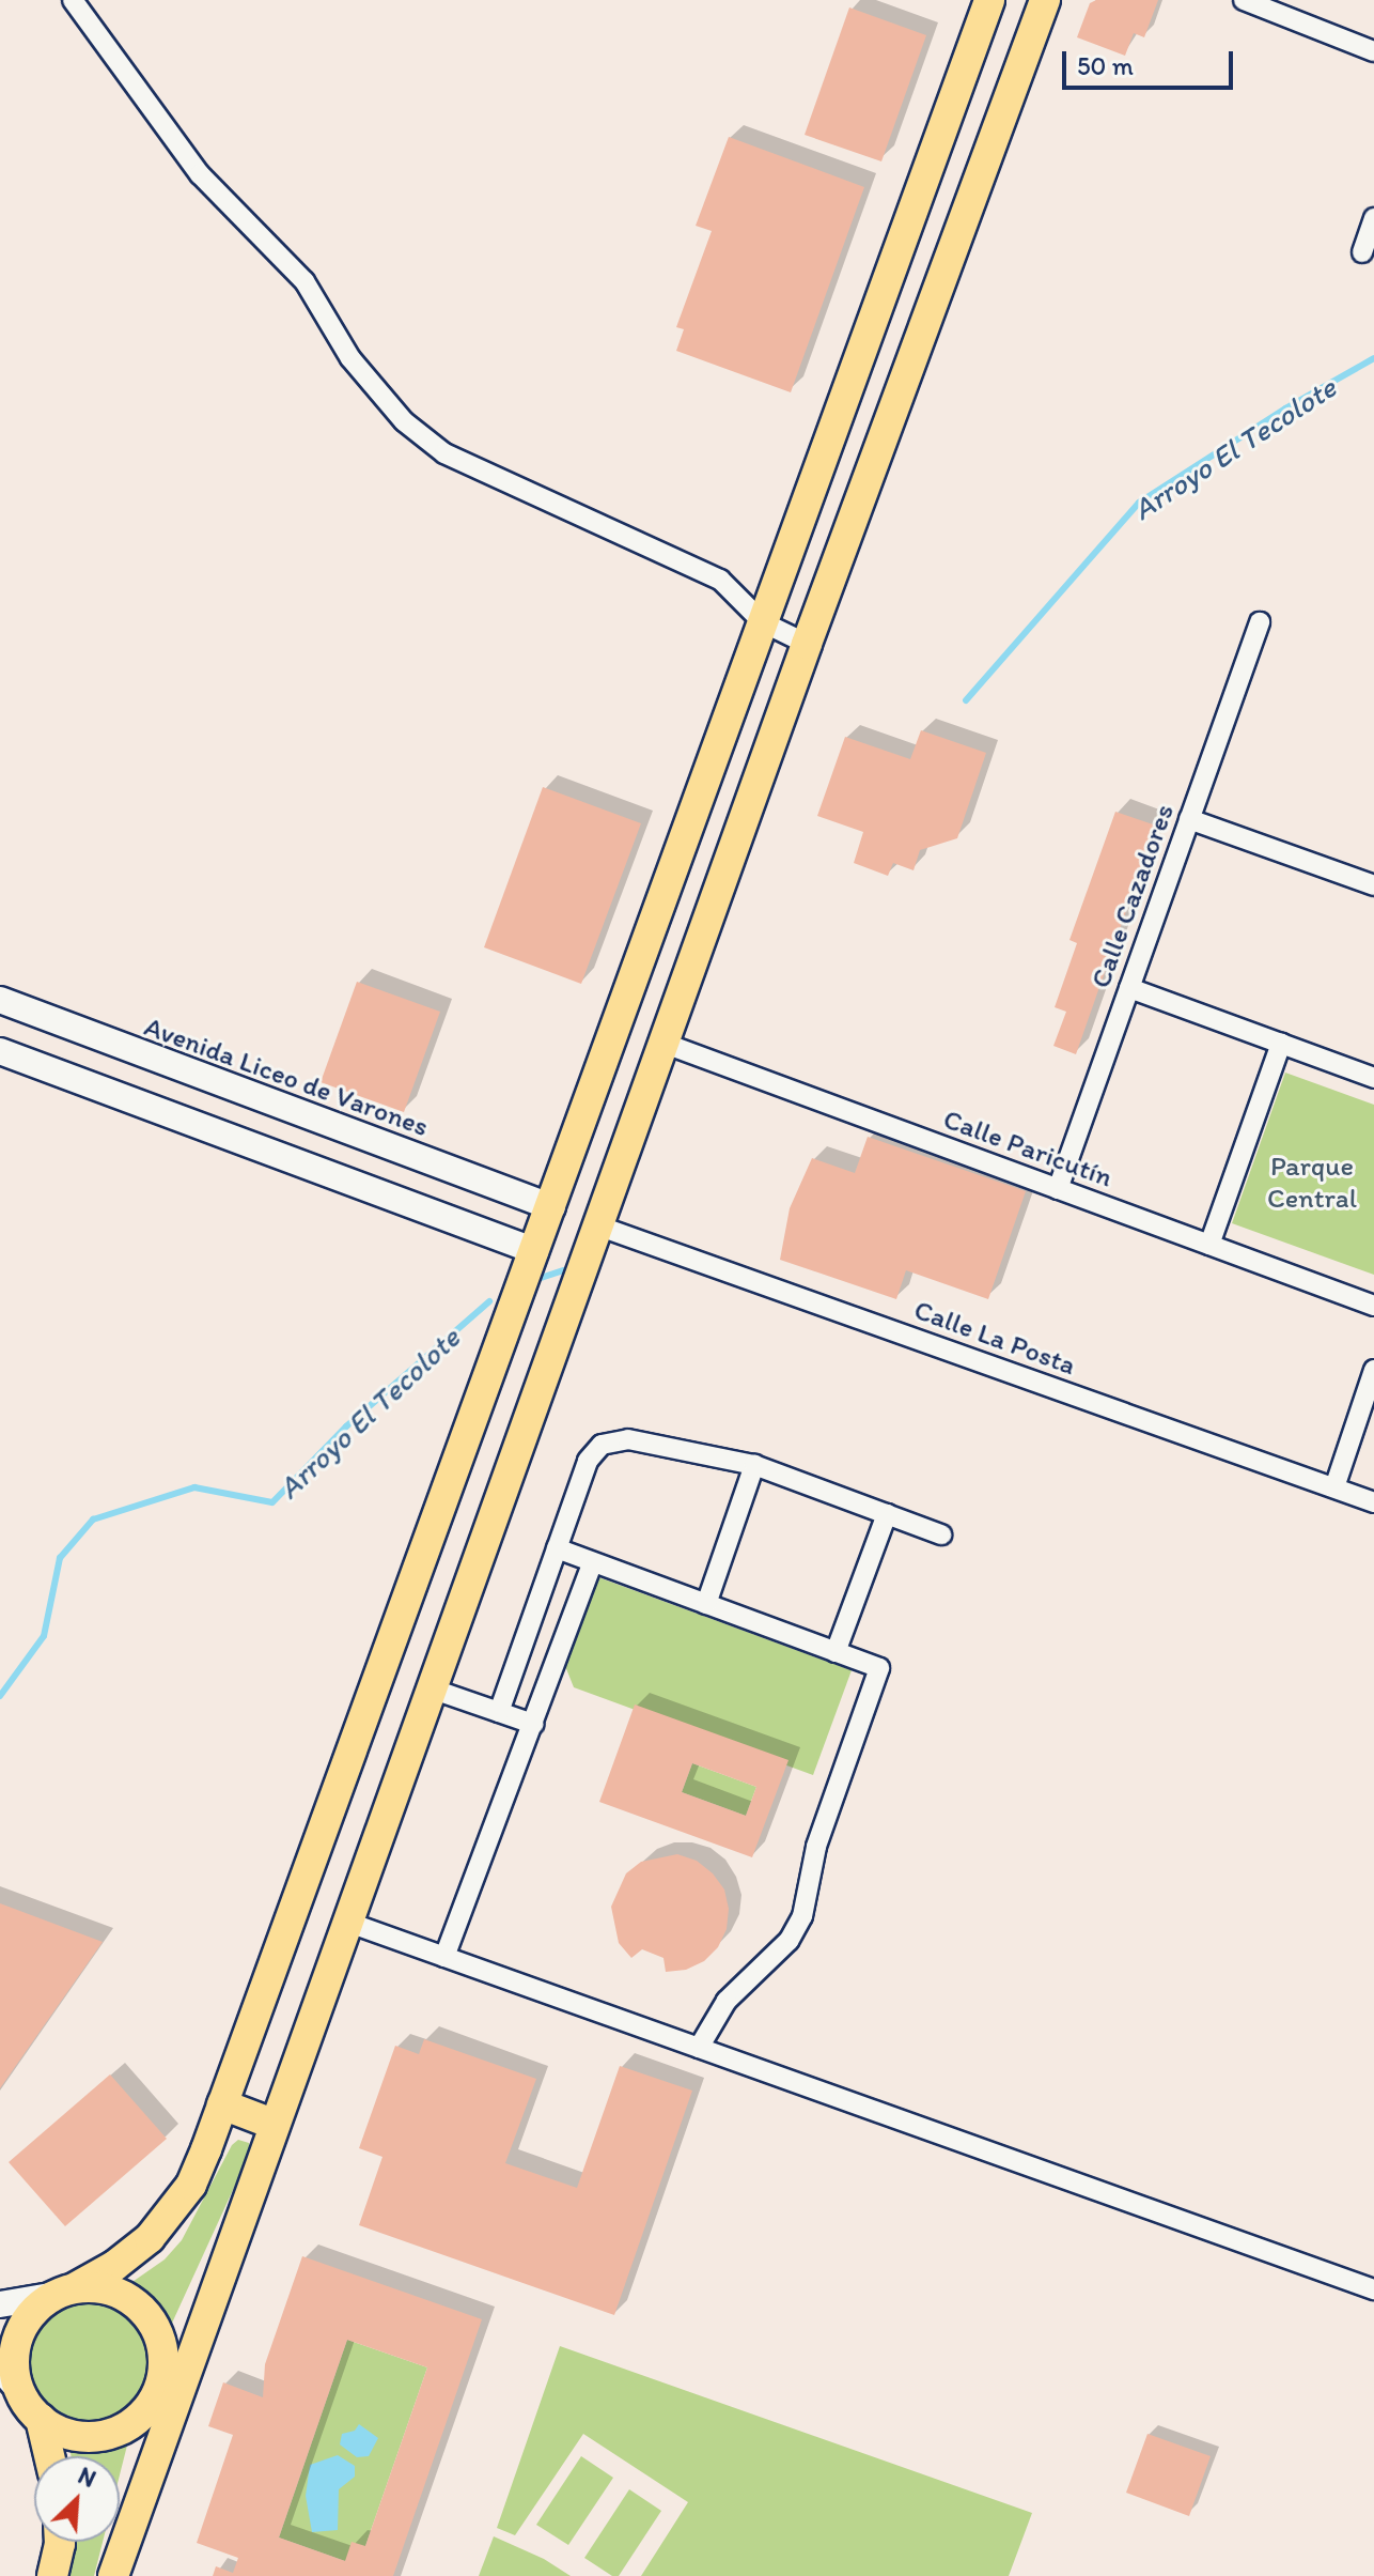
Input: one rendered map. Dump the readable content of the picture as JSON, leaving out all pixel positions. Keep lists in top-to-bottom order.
{
  "streets": {
    "street": [
      "Calle Cazadores",
      "Avenida Liceo de Varones",
      "Calle Paricutín",
      "Calle La Posta"
    ]
  },
  "crossings": [
    ["Calle Cazadores", "Calle Paricutín"]
  ],
  "water": ["Arroyo El Tecolote"],
  "parks": ["Parque Central"],
  "scale_bar": "50 m",
  "north": "top right"
}
